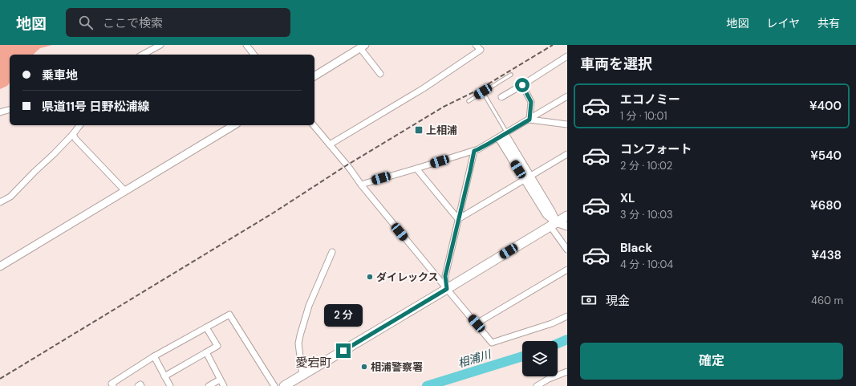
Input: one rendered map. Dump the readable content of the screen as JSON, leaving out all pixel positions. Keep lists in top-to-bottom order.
{
  "districts": ["愛宕町"],
  "water": ["相浦川"],
  "places": {
    "transit": ["上相浦"],
    "other": ["ダイレックス", "相浦警察署"]
  },
  "page": {
    "header": "地図",
    "search": "ここで検索",
    "nav": ["地図", "レイヤ", "共有"],
    "heading": "車両を選択",
    "banner": ["乗車地", "県道11号 日野松浦線"],
    "list": [
      {
        "name": "エコノミー",
        "note": "1 分 · 10:01",
        "value": "¥400"
      },
      {
        "name": "コンフォート",
        "note": "2 分 · 10:02",
        "value": "¥540"
      },
      {
        "name": "XL",
        "note": "3 分 · 10:03",
        "value": "¥680"
      },
      {
        "name": "Black",
        "note": "4 分 · 10:04",
        "value": "¥438"
      }
    ],
    "pay": ["現金", "460 m"],
    "bubble": "2 分",
    "buttons": "確定"
  }
}
